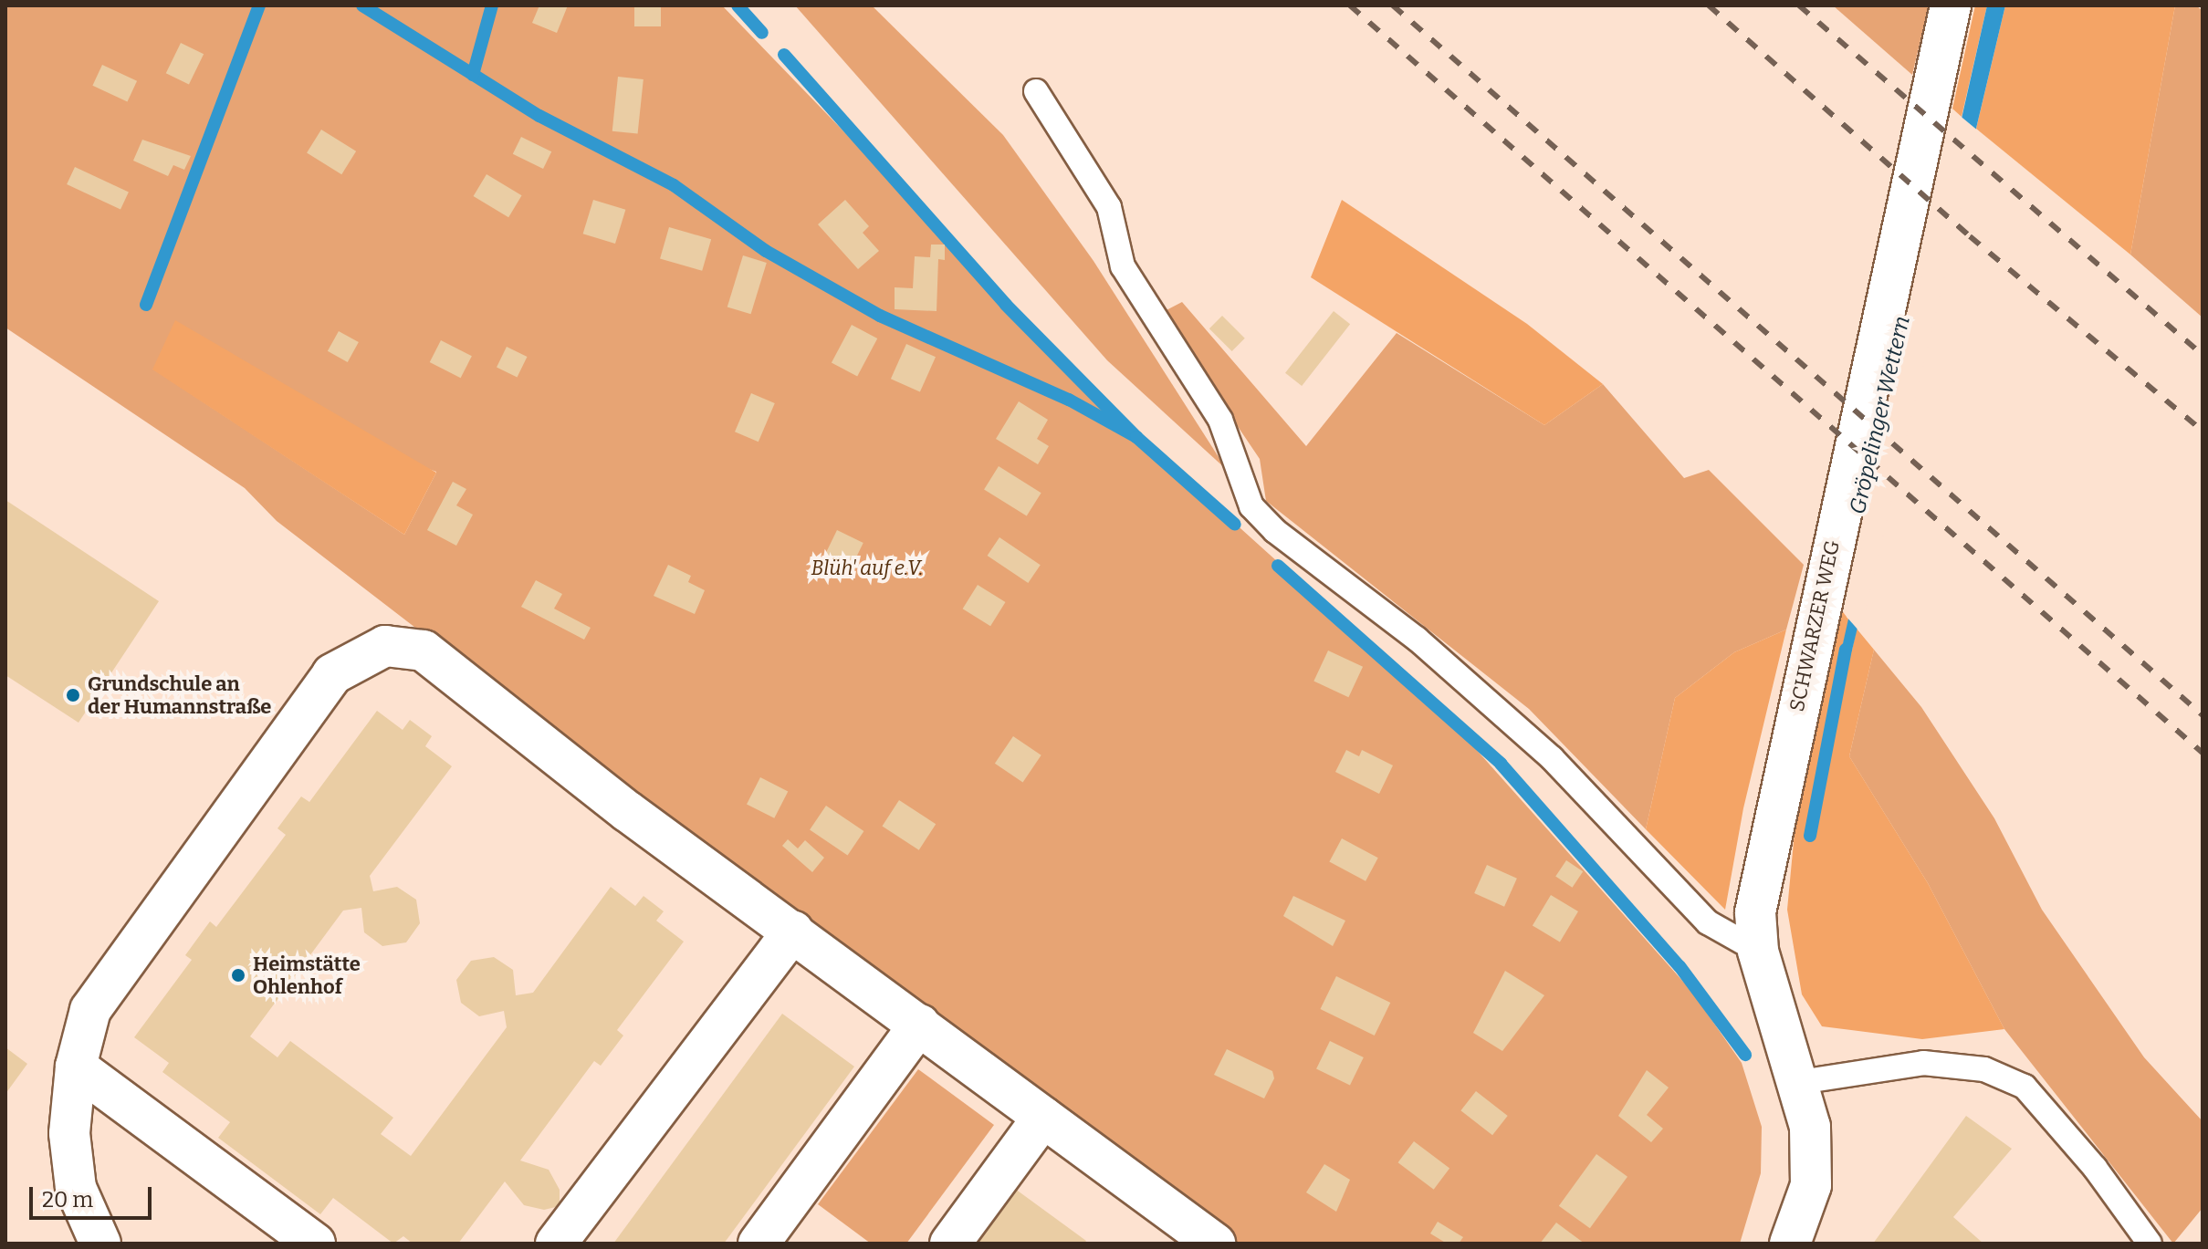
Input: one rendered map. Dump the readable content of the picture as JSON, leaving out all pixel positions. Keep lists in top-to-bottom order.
{
  "streets": {
    "street": ["SCHWARZER WEG"]
  },
  "water": ["Gröpelinger Wettern"],
  "parks": ["Blüh' auf e.V."],
  "places": ["Grundschule an der Humannstraße", "Heimstätte Ohlenhof"],
  "scale_bar": "20 m"
}
